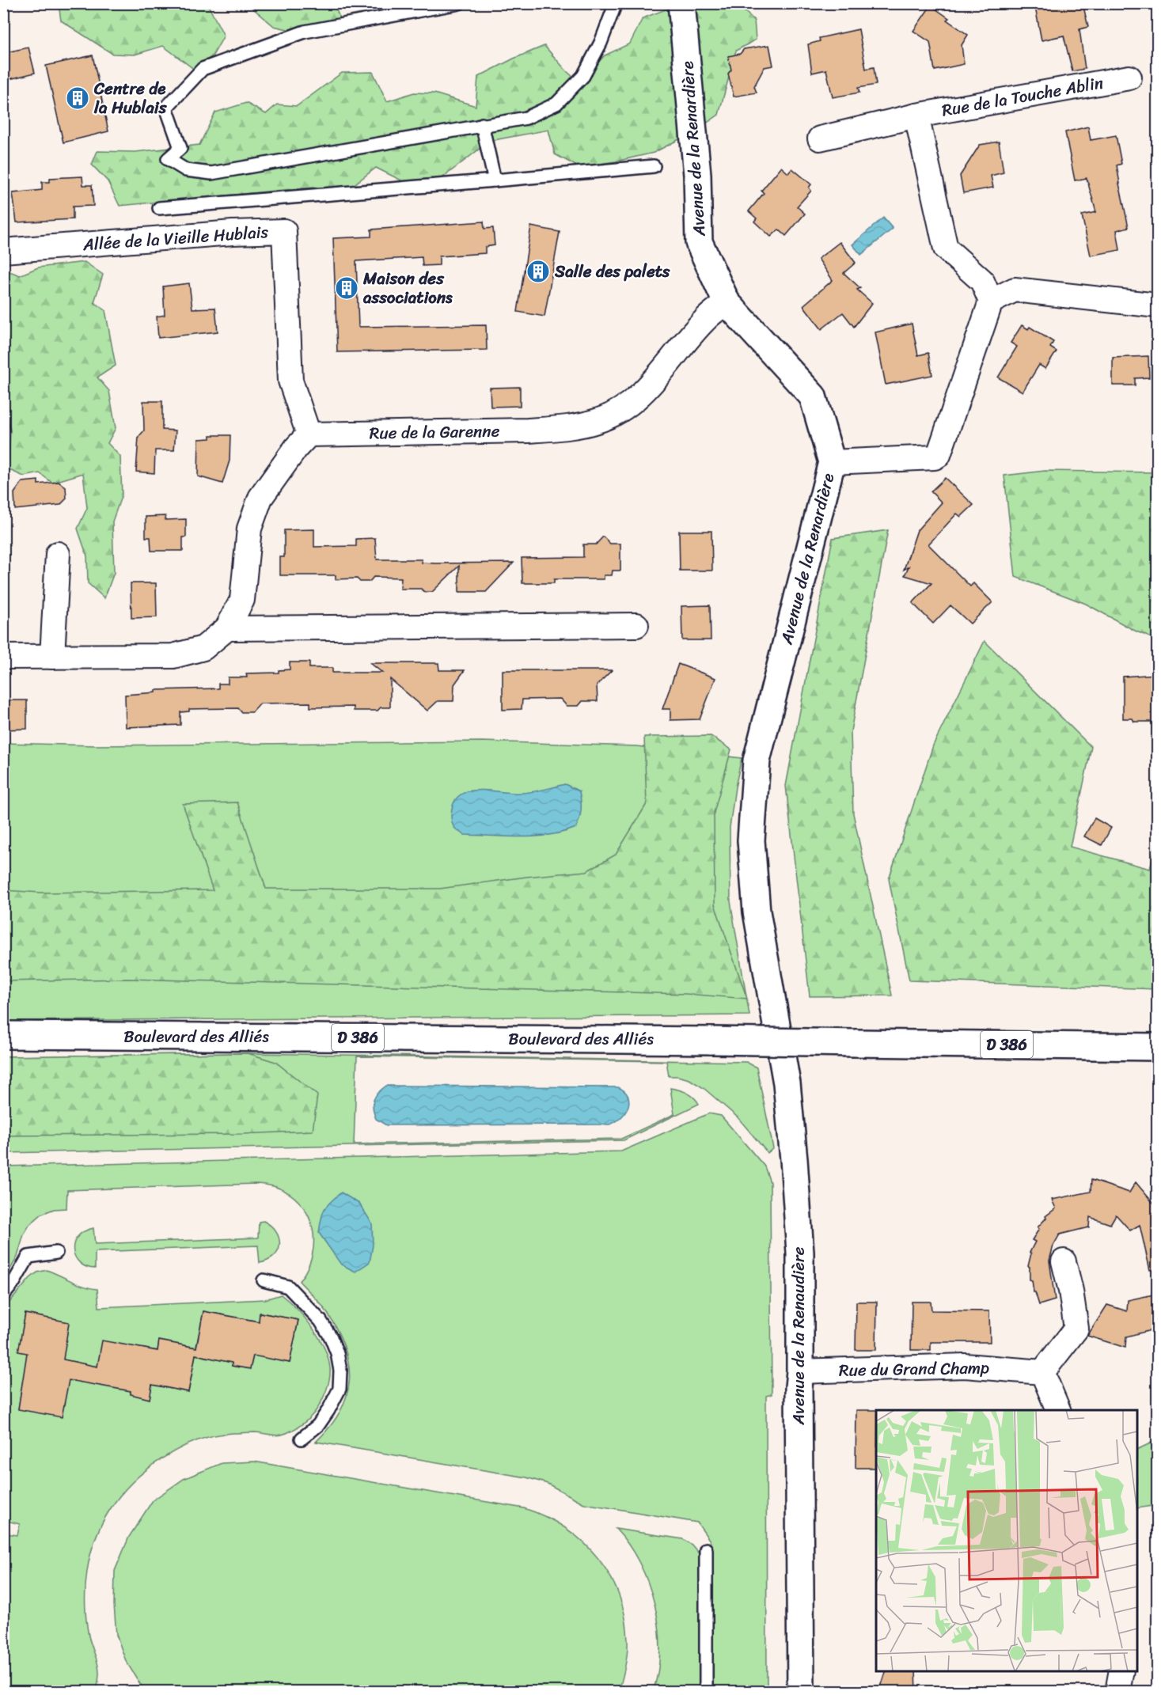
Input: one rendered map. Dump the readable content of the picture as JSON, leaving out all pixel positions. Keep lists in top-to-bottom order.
{
  "streets": {
    "street": [
      "Rue de la Touche Ablin",
      "Avenue de la Renardière",
      "Allée de la Vieille Hublais",
      "Rue de la Garenne",
      "Boulevard des Alliés",
      "D 386",
      "Avenue de la Renaudière",
      "Rue du Grand Champ"
    ]
  },
  "crossings": [
    ["Avenue de la Renardière", "Rue de la Garenne"],
    ["Avenue de la Renardière", "Avenue de la Renaudière"],
    ["Allée de la Vieille Hublais", "Rue de la Garenne"],
    ["Avenue de la Renaudière", "Rue du Grand Champ"]
  ],
  "places": {
    "building": ["Centre de la Hublais", "Salle des palets", "Maison des associations"]
  }
}
